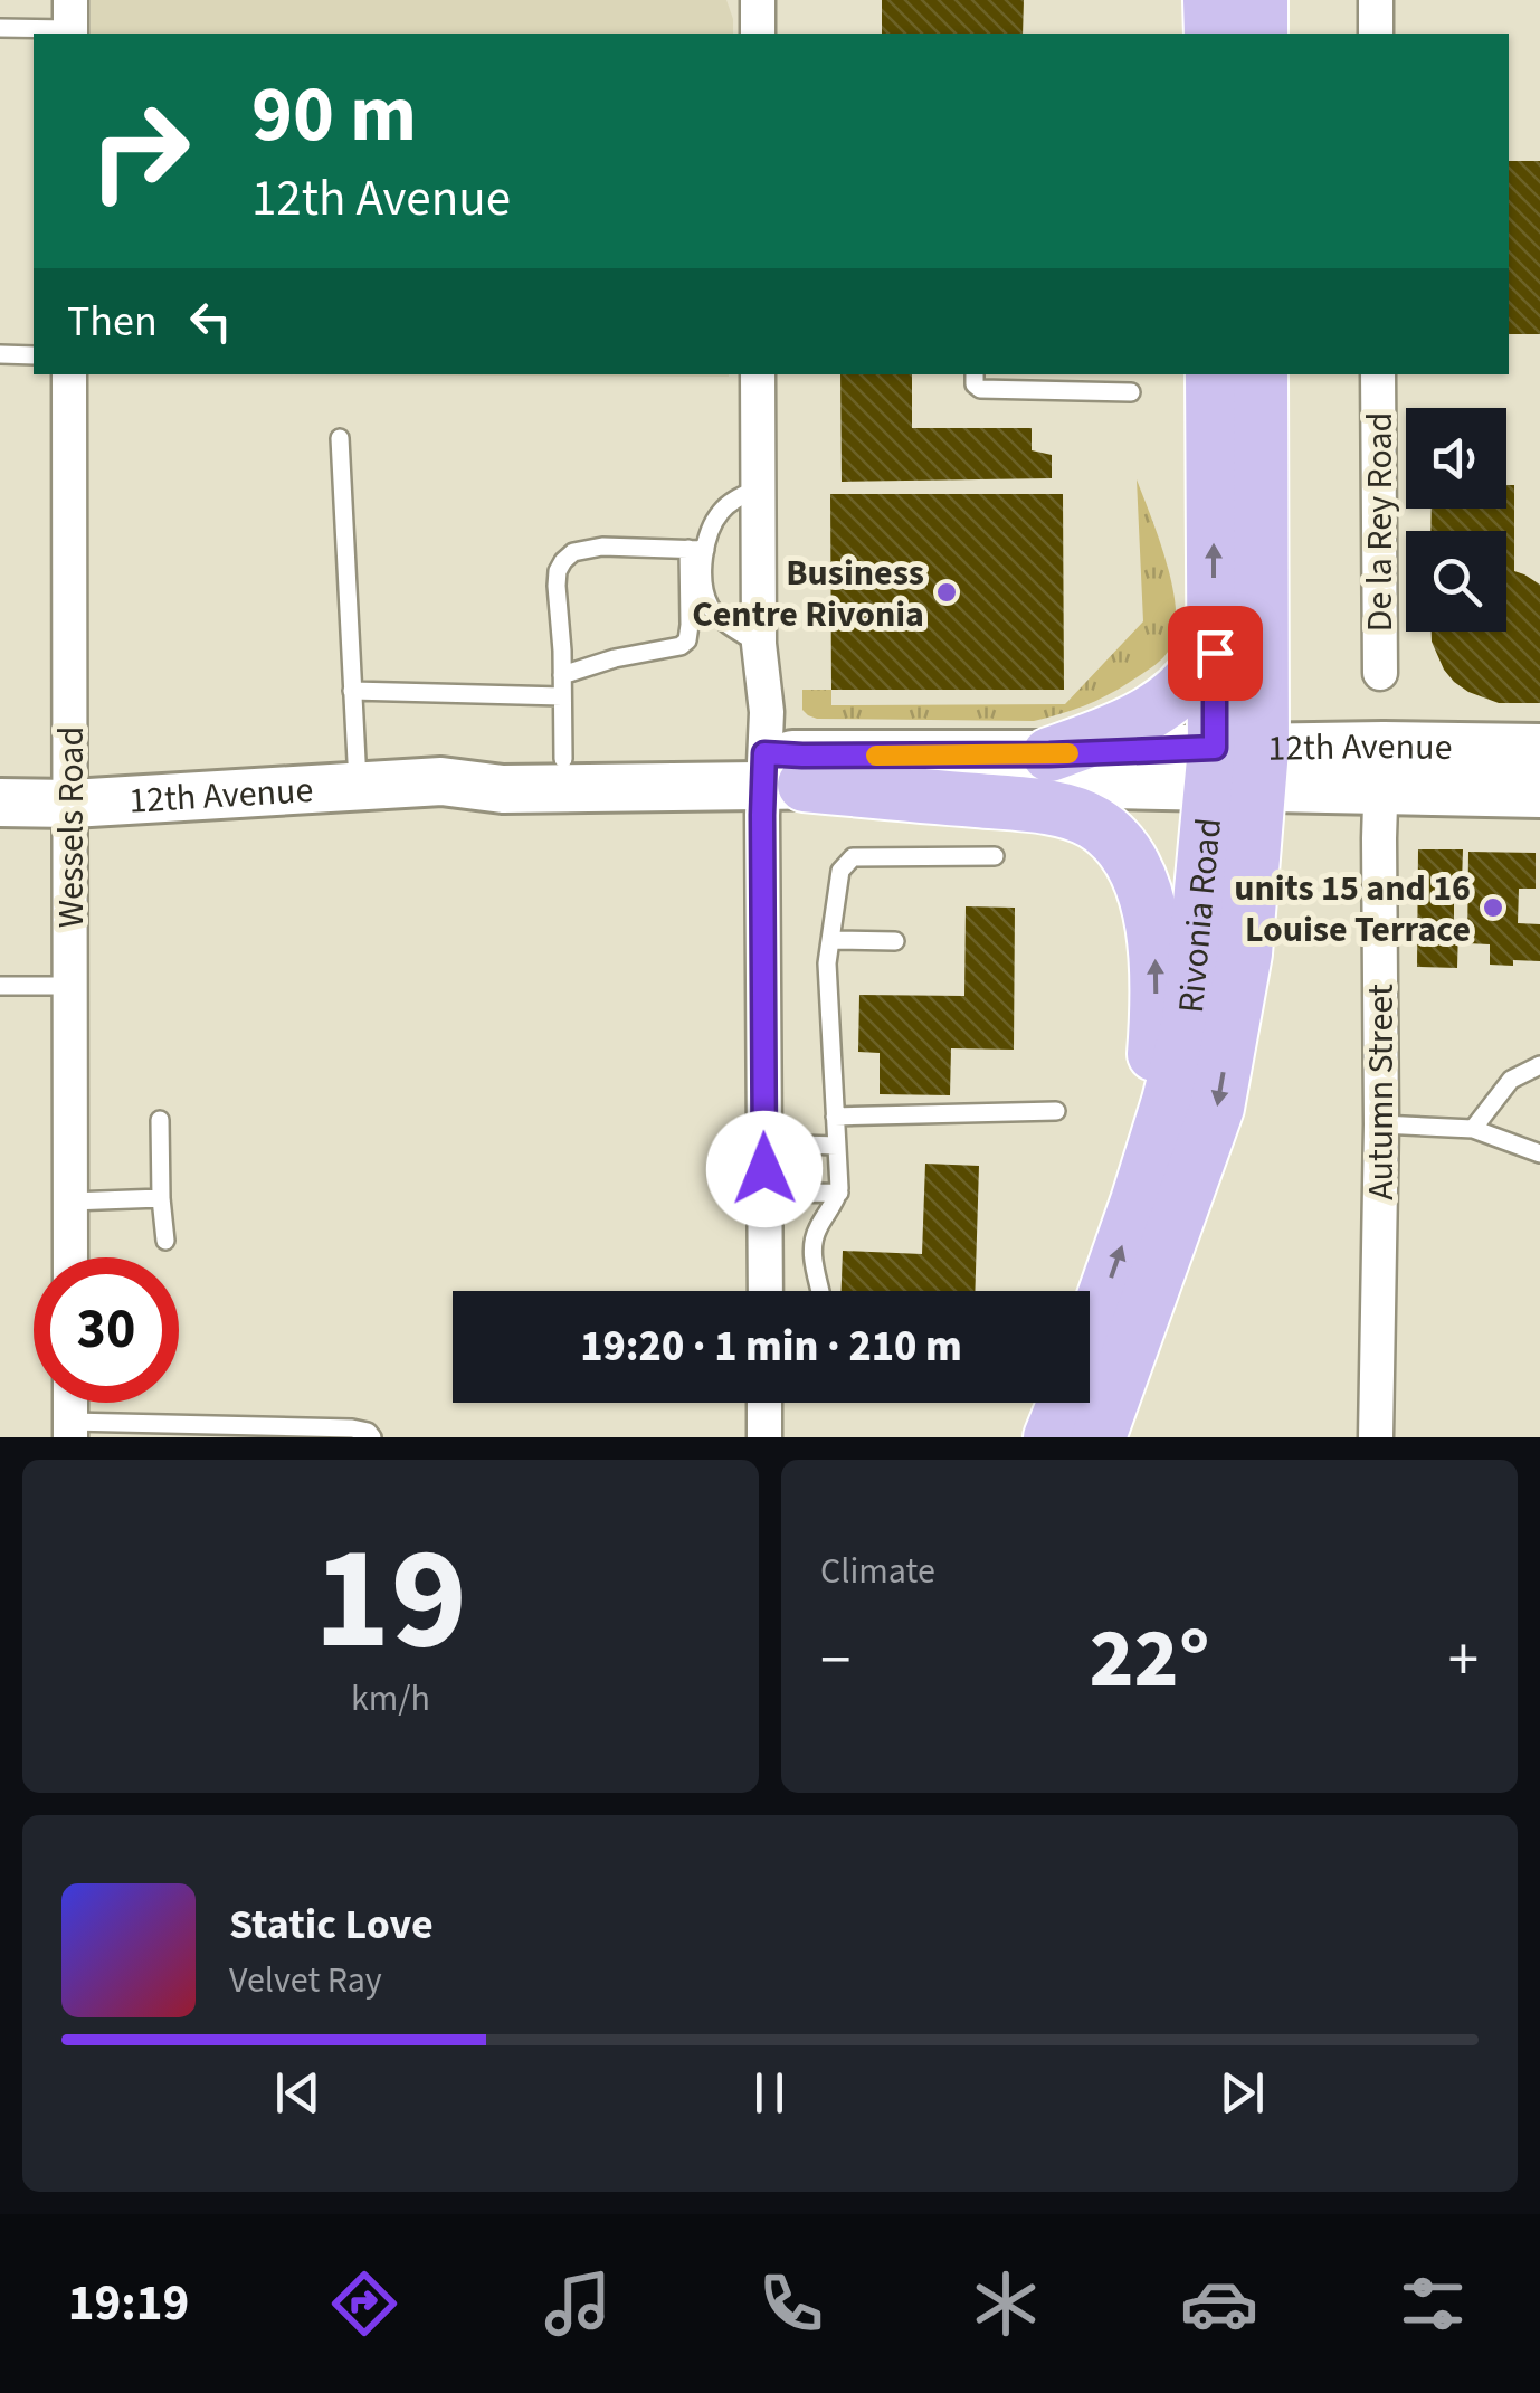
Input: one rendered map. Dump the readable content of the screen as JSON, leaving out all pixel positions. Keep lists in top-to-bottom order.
{
  "streets": {
    "main road": ["12th Avenue", "Rivonia Road"],
    "street": ["De la Rey Road", "Wessels Road", "Autumn Street"]
  },
  "crossings": [
    ["12th Avenue", "Wessels Road"],
    ["12th Avenue", "Rivonia Road"],
    ["12th Avenue", "Autumn Street"]
  ],
  "places": ["Business Centre Rivonia", "units 15 and 16 Louise Terrace"],
  "page": {
    "turn": ["90 m", "12th Avenue"],
    "then": "Then",
    "limit": "30",
    "trip": "19:20 · 1 min · 210 m",
    "tile": [
      ["19", "km/h"],
      "Climate"
    ],
    "heat": ["−", "22°", "+"],
    "song": ["Static Love", "Velvet Ray"],
    "tabs": "19:19"
  }
}
